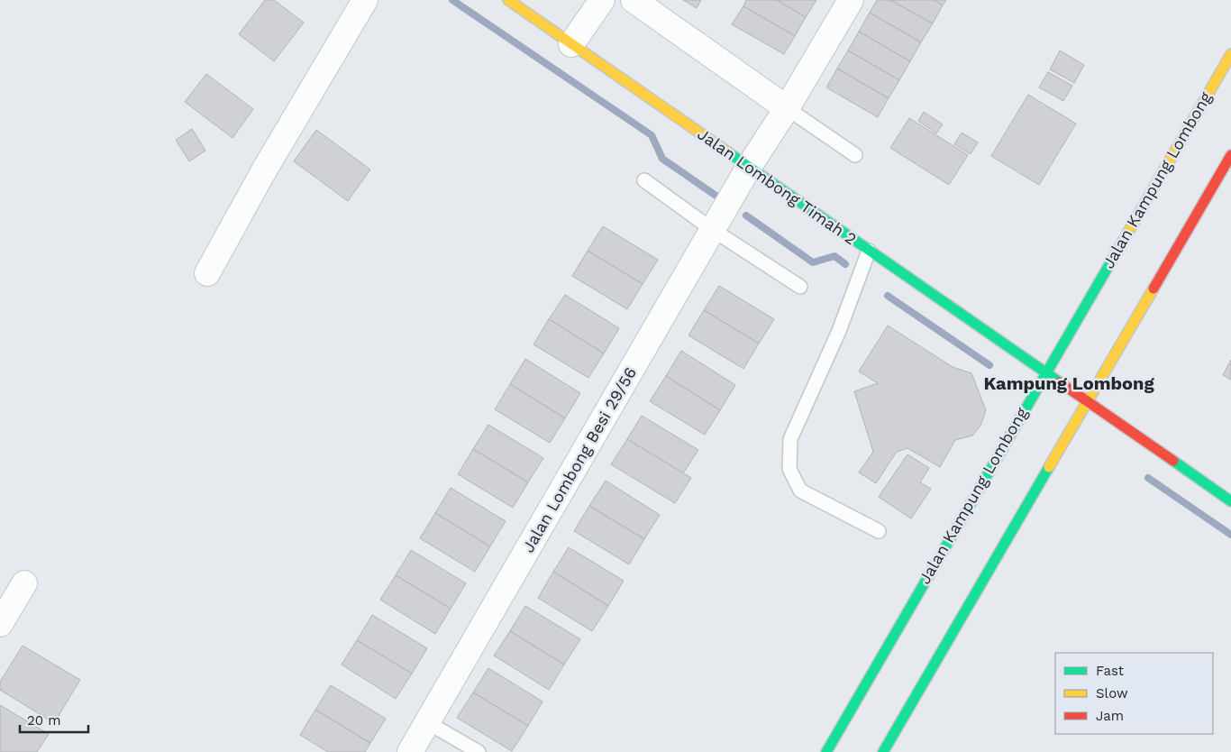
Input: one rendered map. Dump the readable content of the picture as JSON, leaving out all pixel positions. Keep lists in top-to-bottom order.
{
  "streets": {
    "street": ["Jalan Kampung Lombong", "Jalan Lombong Timah 2", "Jalan Lombong Besi 29/56"]
  },
  "crossings": [
    ["Jalan Kampung Lombong", "Jalan Lombong Timah 2"],
    ["Jalan Lombong Timah 2", "Jalan Lombong Besi 29/56"]
  ],
  "districts": ["Kampung Lombong"],
  "legend": ["Fast", "Slow", "Jam"],
  "scale_bar": "20 m"
}
